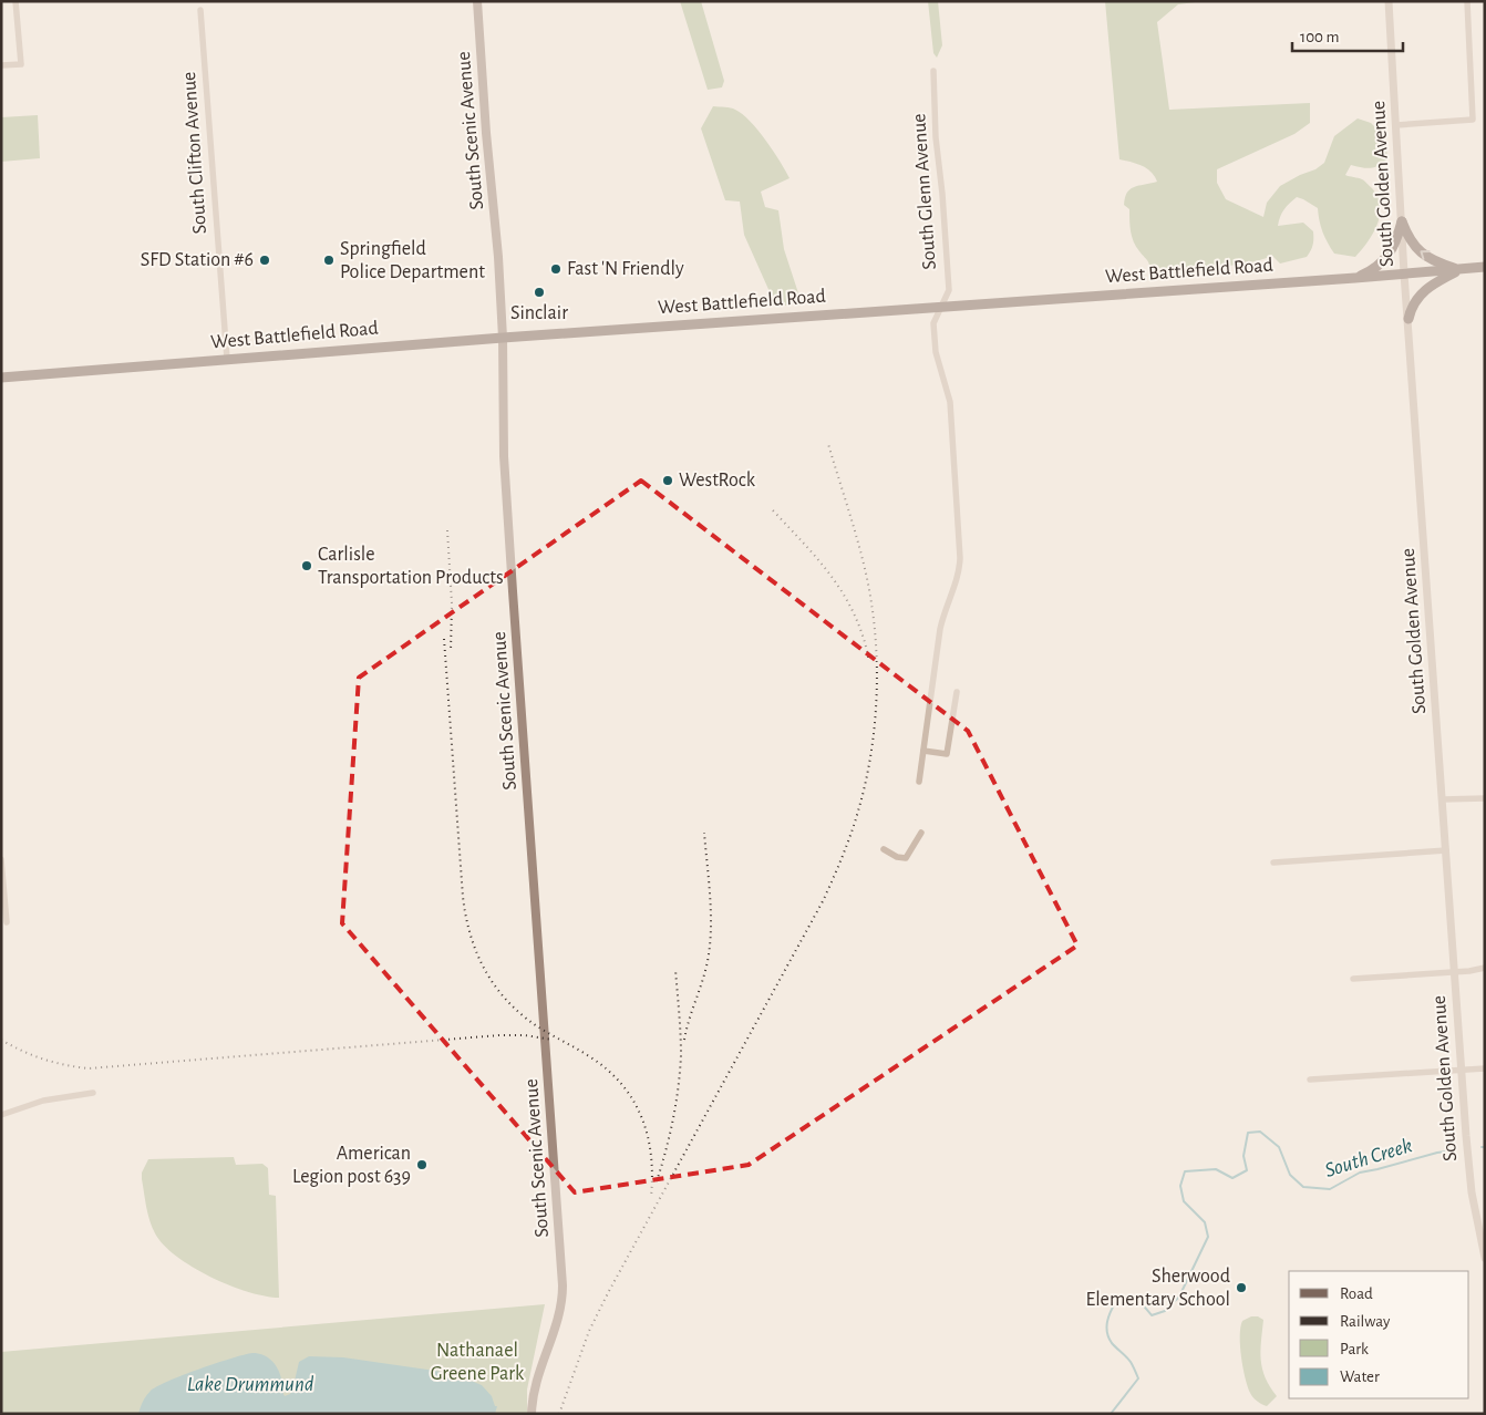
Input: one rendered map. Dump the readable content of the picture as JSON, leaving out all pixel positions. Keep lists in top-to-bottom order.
{
  "streets": {
    "main road": ["South Scenic Avenue", "West Battlefield Road"],
    "street": ["South Clifton Avenue", "South Golden Avenue", "South Glenn Avenue"]
  },
  "crossings": [
    ["South Scenic Avenue", "West Battlefield Road"],
    ["South Clifton Avenue", "West Battlefield Road"],
    ["South Golden Avenue", "West Battlefield Road"],
    ["South Glenn Avenue", "West Battlefield Road"]
  ],
  "water": ["South Creek", "Lake Drummund"],
  "parks": ["Nathanael Greene Park"],
  "places": [
    "SFD Station #6",
    "Springfield Police Department",
    "Fast 'N Friendly",
    "Sinclair",
    "WestRock",
    "Carlisle Transportation Products",
    "American Legion post 639",
    "Sherwood Elementary School"
  ],
  "legend": [
    "Road",
    "Railway",
    "Park",
    "Water"
  ],
  "scale_bar": "100 m"
}
